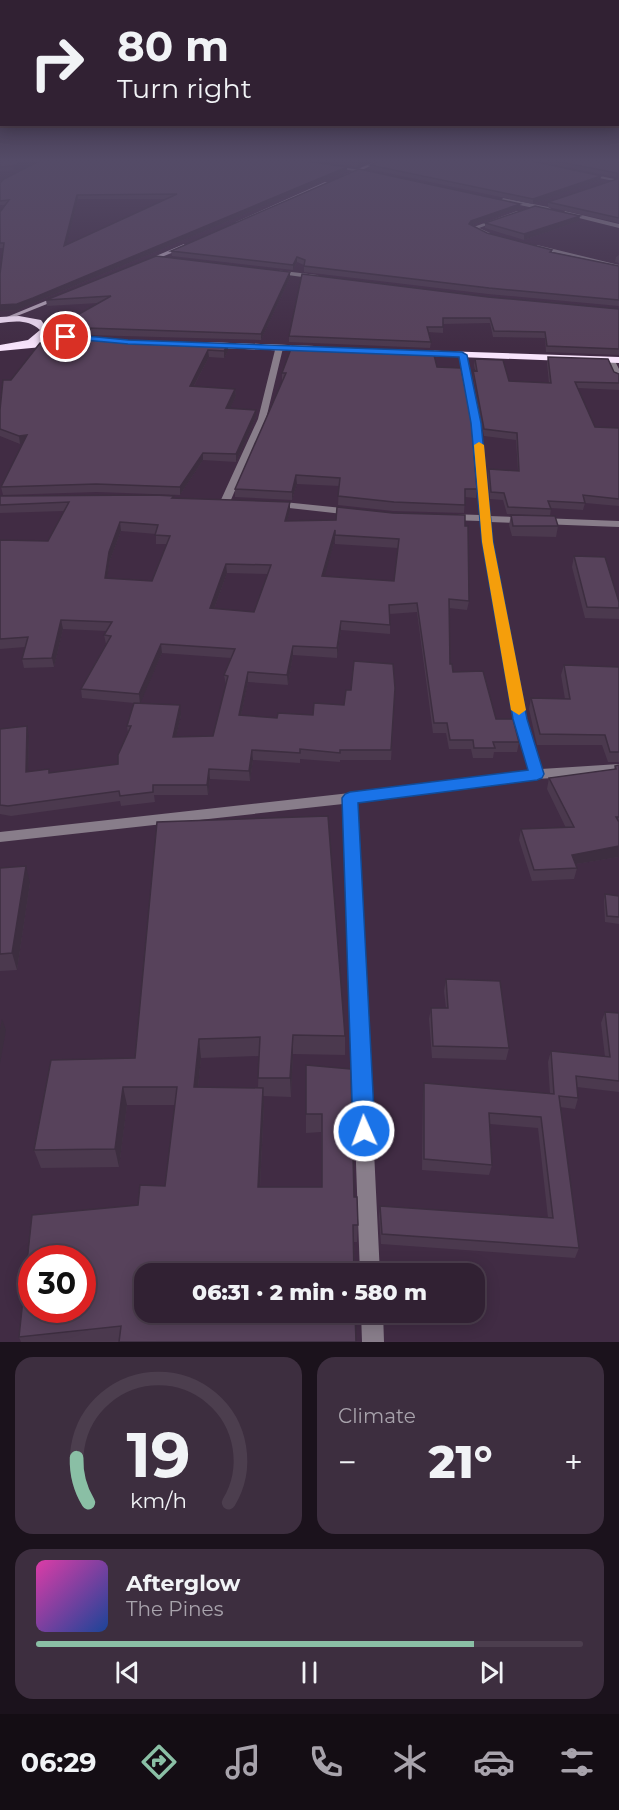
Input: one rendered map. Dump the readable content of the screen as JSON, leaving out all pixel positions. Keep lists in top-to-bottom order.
{
  "page": {
    "turn": ["80 m", "Turn right"],
    "limit": "30",
    "trip": "06:31 · 2 min · 580 m",
    "tile": "Climate",
    "heat": ["−", "21°", "+"],
    "song": ["Afterglow", "The Pines"],
    "tabs": "06:29",
    "gauge": ["19", "km/h"]
  }
}
